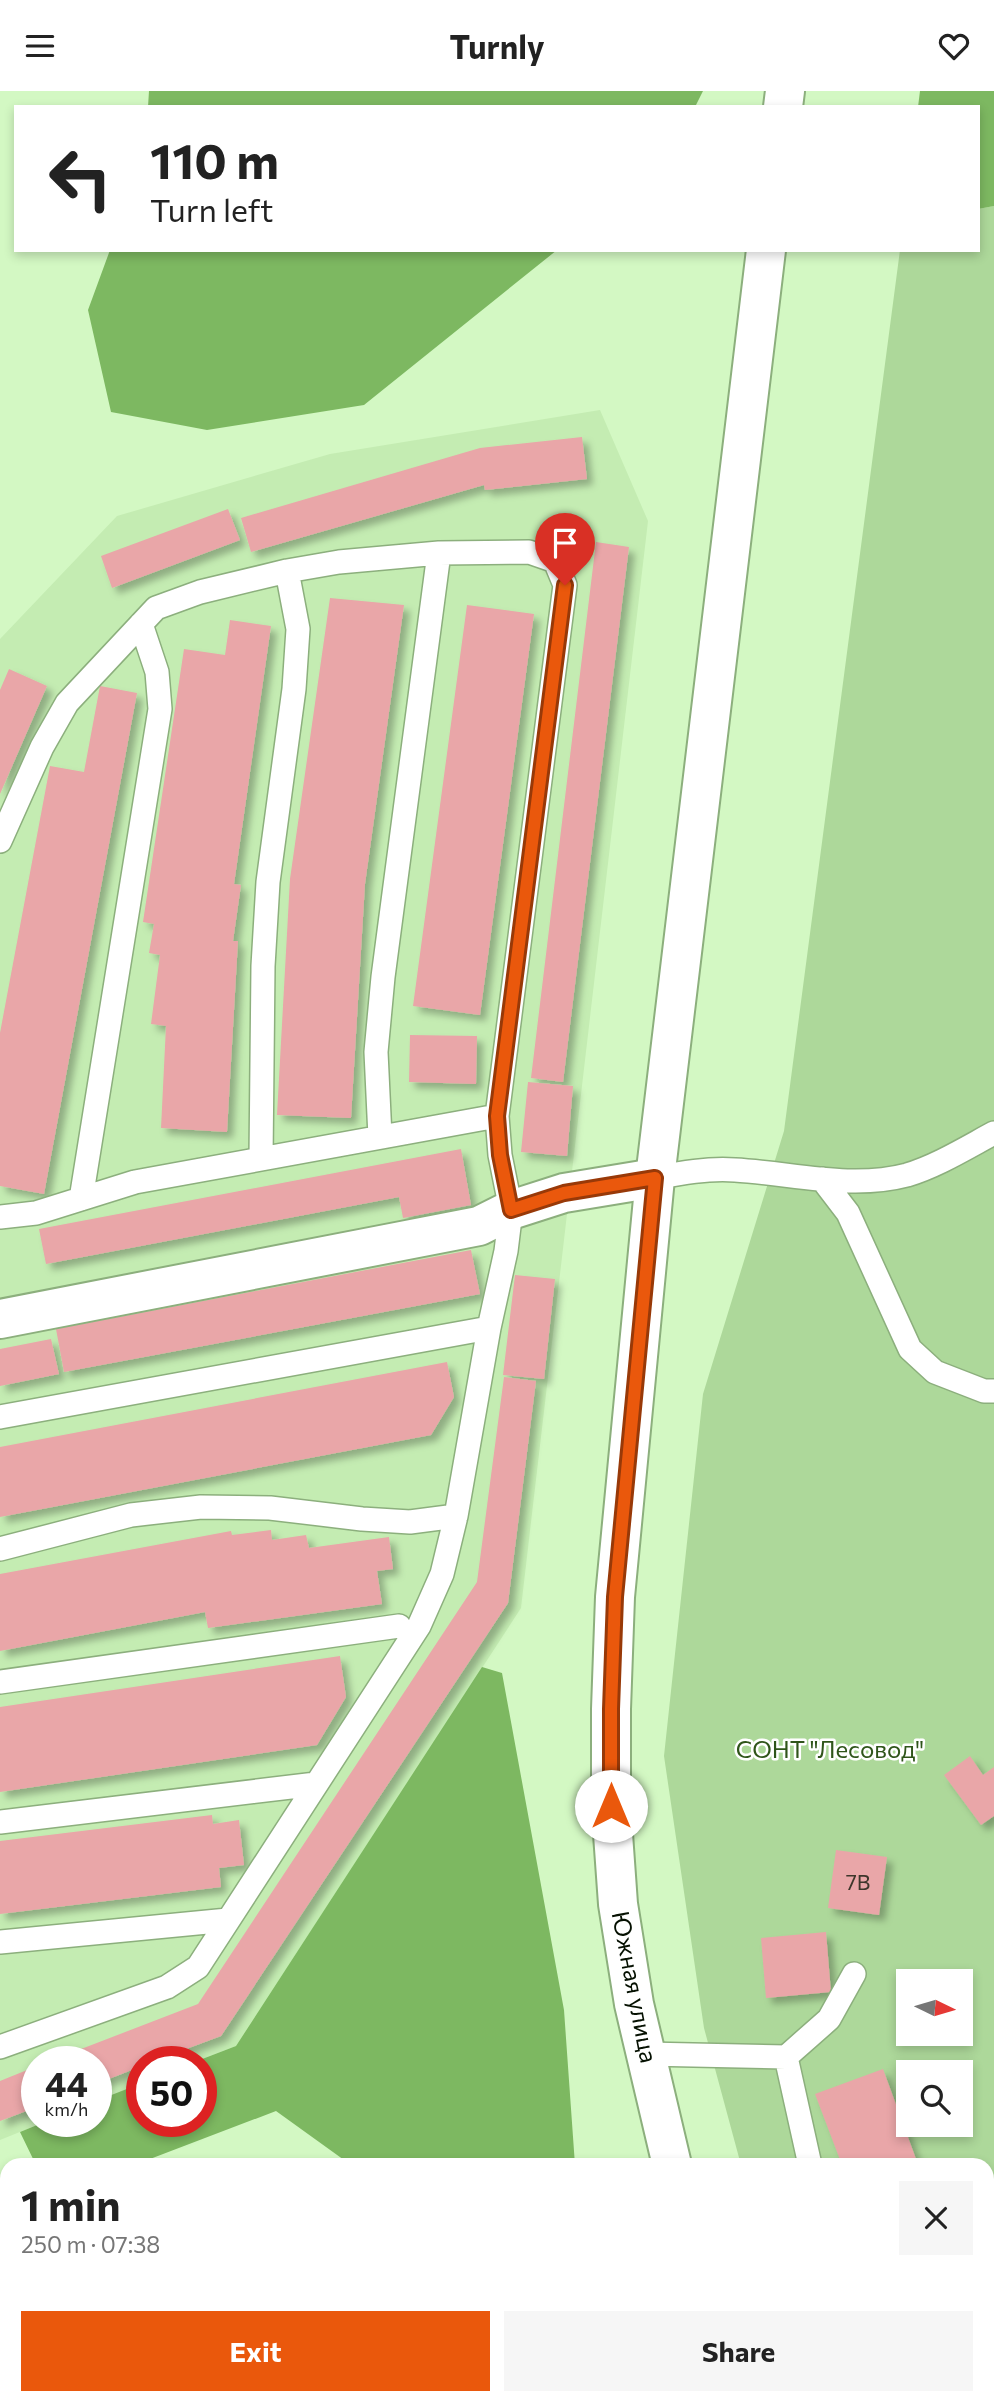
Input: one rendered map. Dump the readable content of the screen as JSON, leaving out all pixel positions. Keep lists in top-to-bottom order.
{
  "streets": {
    "main road": ["Южная улица"]
  },
  "parks": ["СОНТ \"Лесовод\""],
  "house_numbers": ["7В"],
  "north": "right",
  "page": {
    "header": "Turnly",
    "turn": ["110 m", "Turn left"],
    "speed": "44 km/h",
    "limit": "50",
    "heading": ["1 min", "250 m · 07:38"],
    "buttons": ["Exit", "Share"]
  }
}
